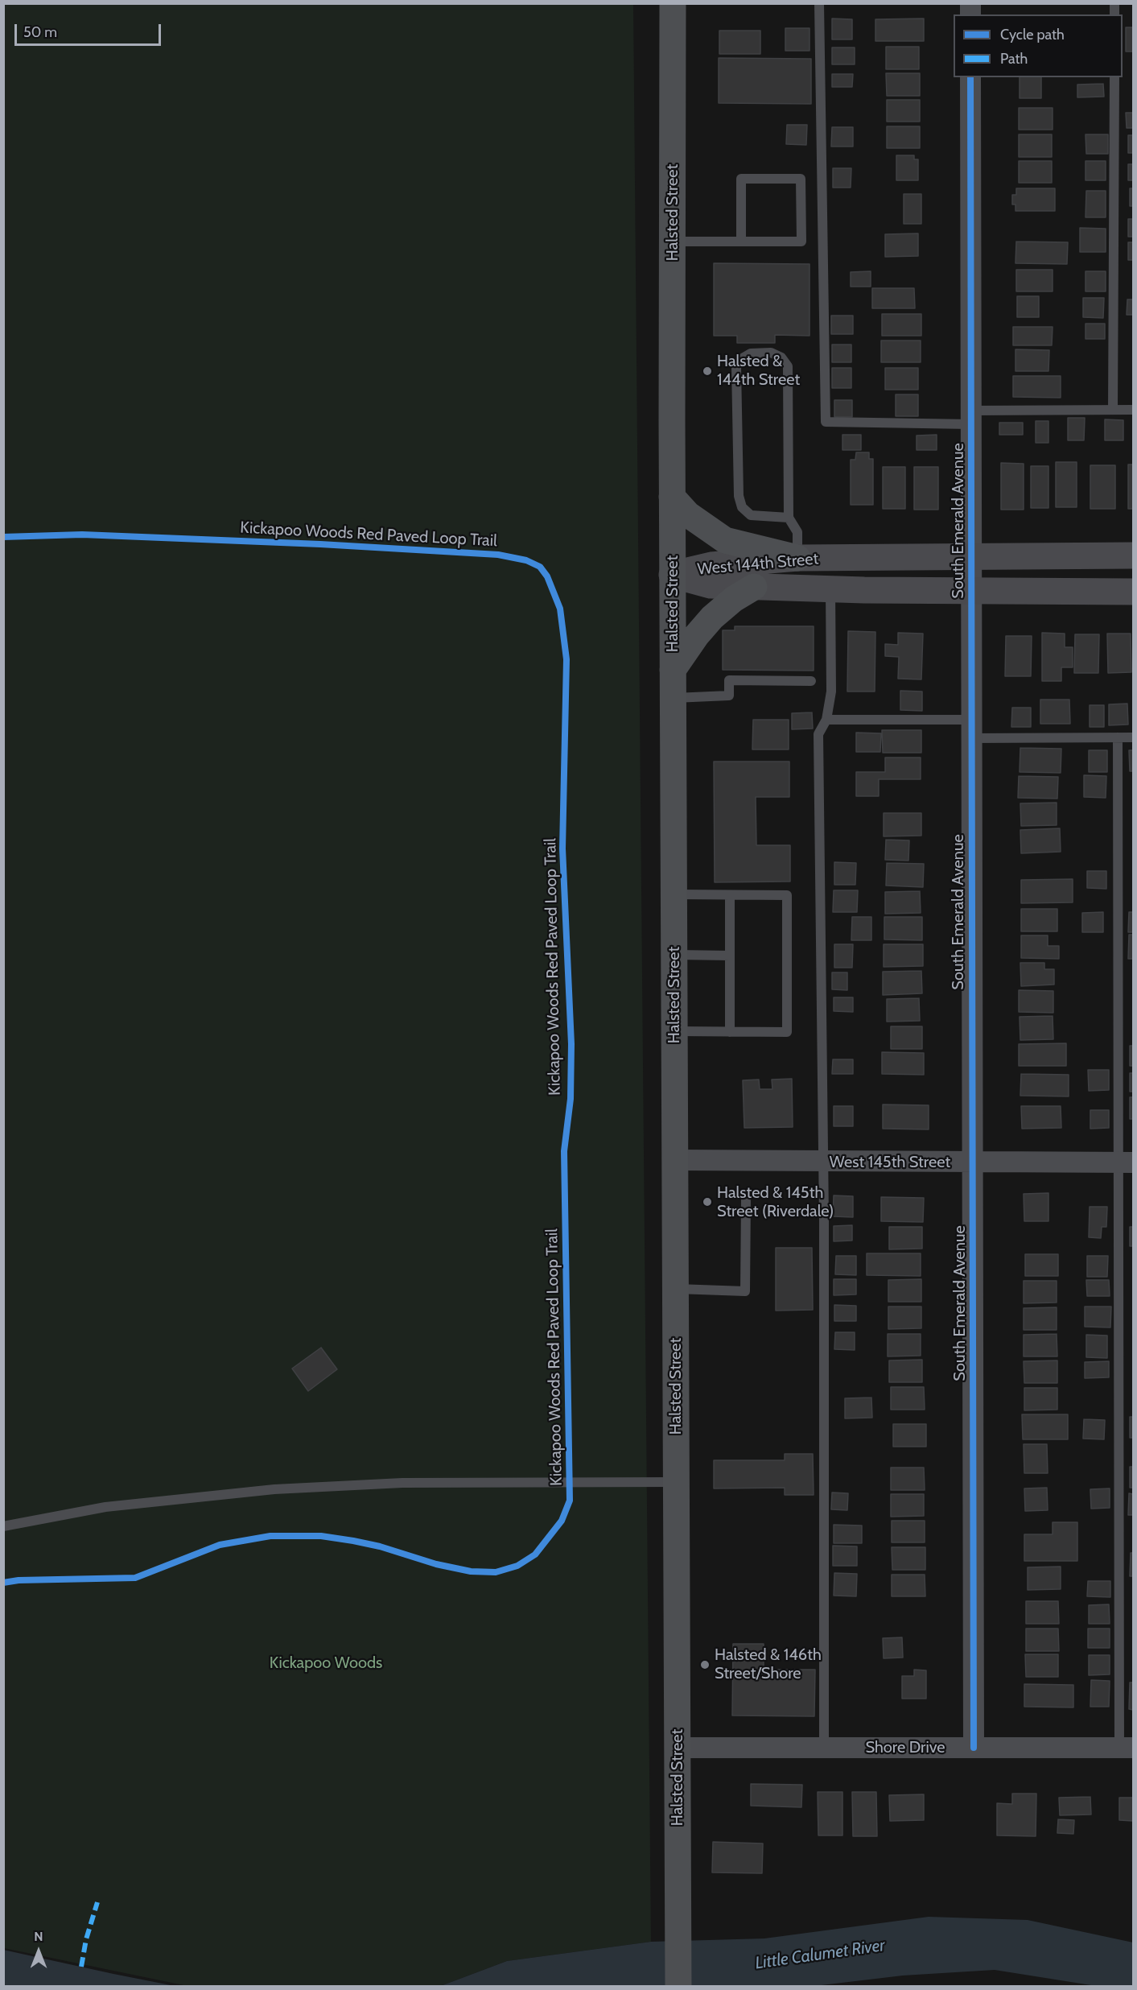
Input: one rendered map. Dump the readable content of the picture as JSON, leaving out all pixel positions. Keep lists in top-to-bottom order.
{
  "streets": {
    "main road": ["Halsted Street"],
    "street": [
      "South Emerald Avenue",
      "West 144th Street",
      "West 145th Street",
      "Shore Drive"
    ],
    "cycle path": ["Kickapoo Woods Red Paved Loop Trail"]
  },
  "crossings": [
    ["Halsted Street", "West 144th Street"],
    ["Halsted Street", "West 145th Street"],
    ["Halsted Street", "Shore Drive"],
    ["South Emerald Avenue", "West 144th Street"],
    ["South Emerald Avenue", "West 145th Street"],
    ["South Emerald Avenue", "Shore Drive"]
  ],
  "water": ["Little Calumet River"],
  "parks": ["Kickapoo Woods"],
  "places": ["Halsted & 144th Street", "Halsted & 145th Street (Riverdale)", "Halsted & 146th Street/Shore"],
  "legend": ["Cycle path", "Path"],
  "scale_bar": "50 m",
  "north": "top"
}
